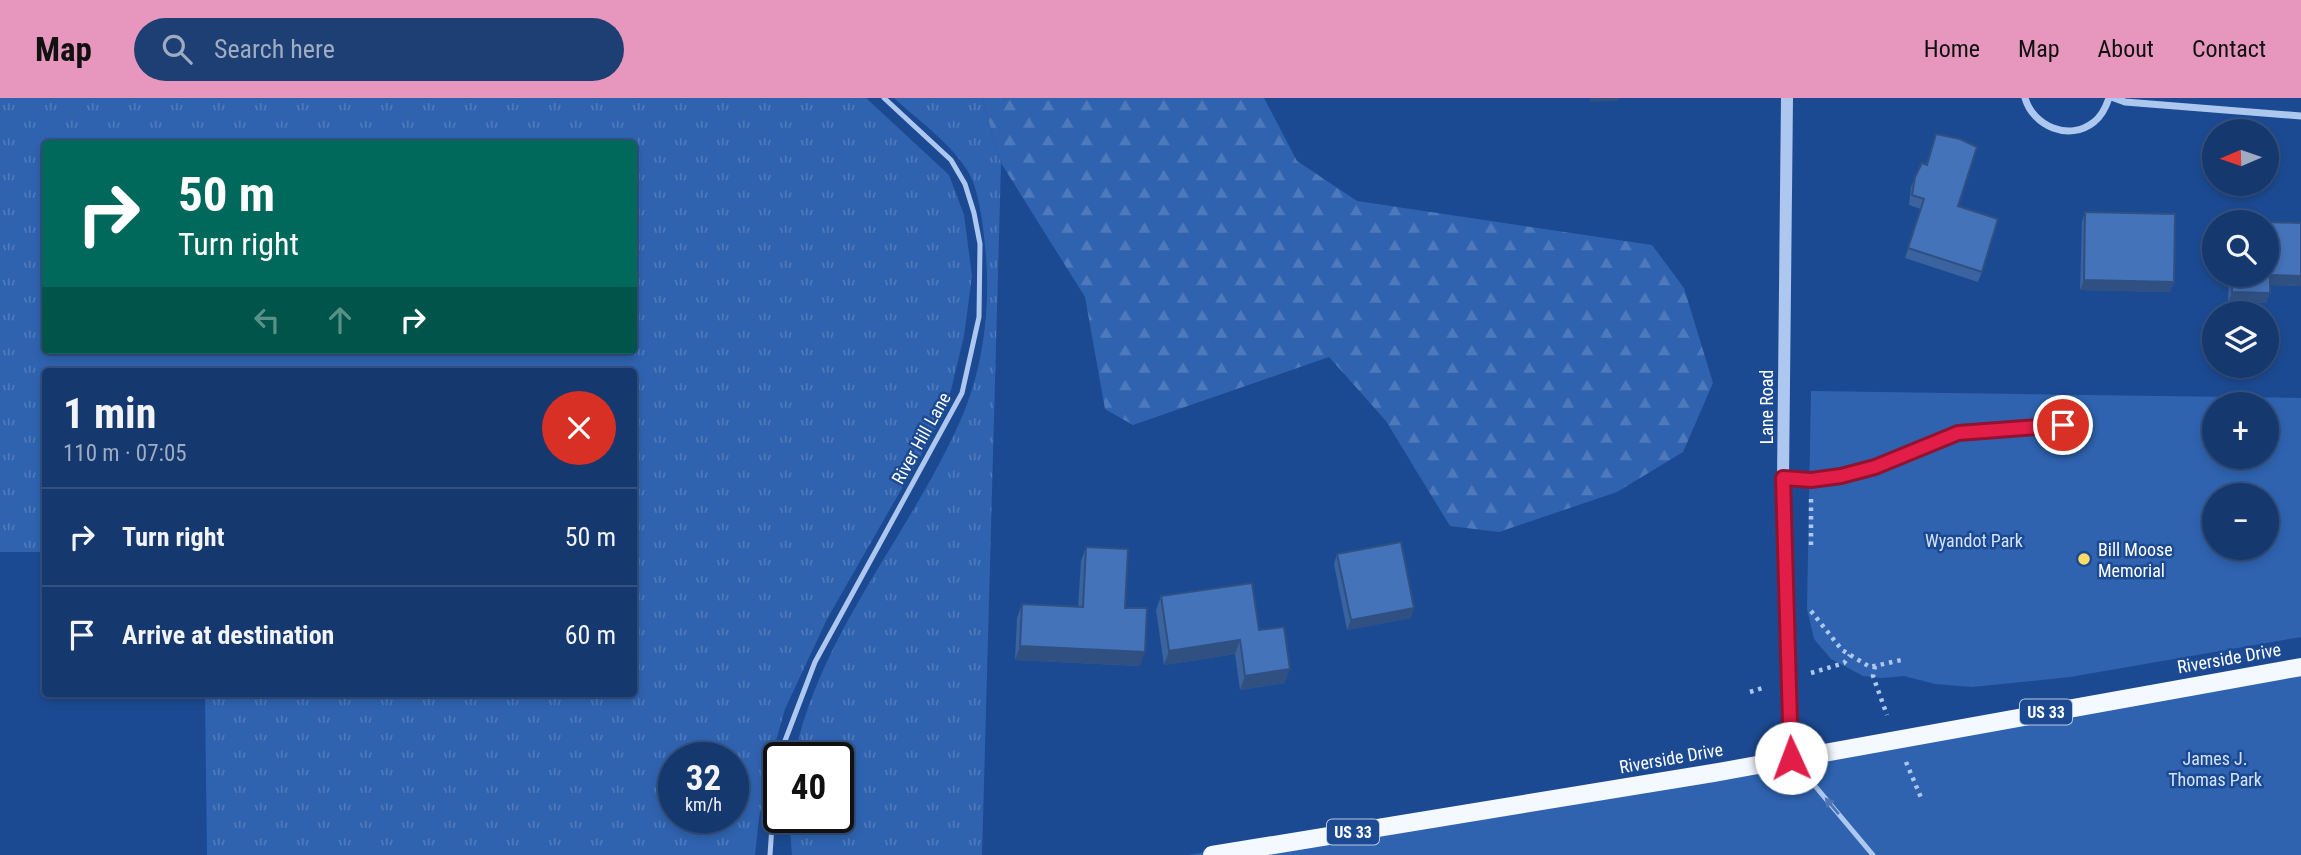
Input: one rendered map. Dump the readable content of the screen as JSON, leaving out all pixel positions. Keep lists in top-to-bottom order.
{
  "streets": {
    "main road": ["Riverside Drive", "US 33"],
    "street": ["Lane Road"],
    "lane": ["River Hill Lane"]
  },
  "crossings": [
    ["Lane Road", "Riverside Drive"]
  ],
  "parks": ["Wyandot Park", "James J. Thomas Park"],
  "places": ["Bill Moose Memorial"],
  "north": "left",
  "page": {
    "header": "Map",
    "search": "Search here",
    "nav": [
      "Home",
      "Map",
      "About",
      "Contact"
    ],
    "map_buttons": ["+", "−"],
    "turn": ["50 m", "Turn right"],
    "heading": ["1 min", "110 m · 07:05"],
    "list": [
      {
        "name": "Turn right",
        "value": "50 m"
      },
      {
        "name": "Arrive at destination",
        "value": "60 m"
      }
    ],
    "speed": "32 km/h",
    "limit": "40"
  }
}
